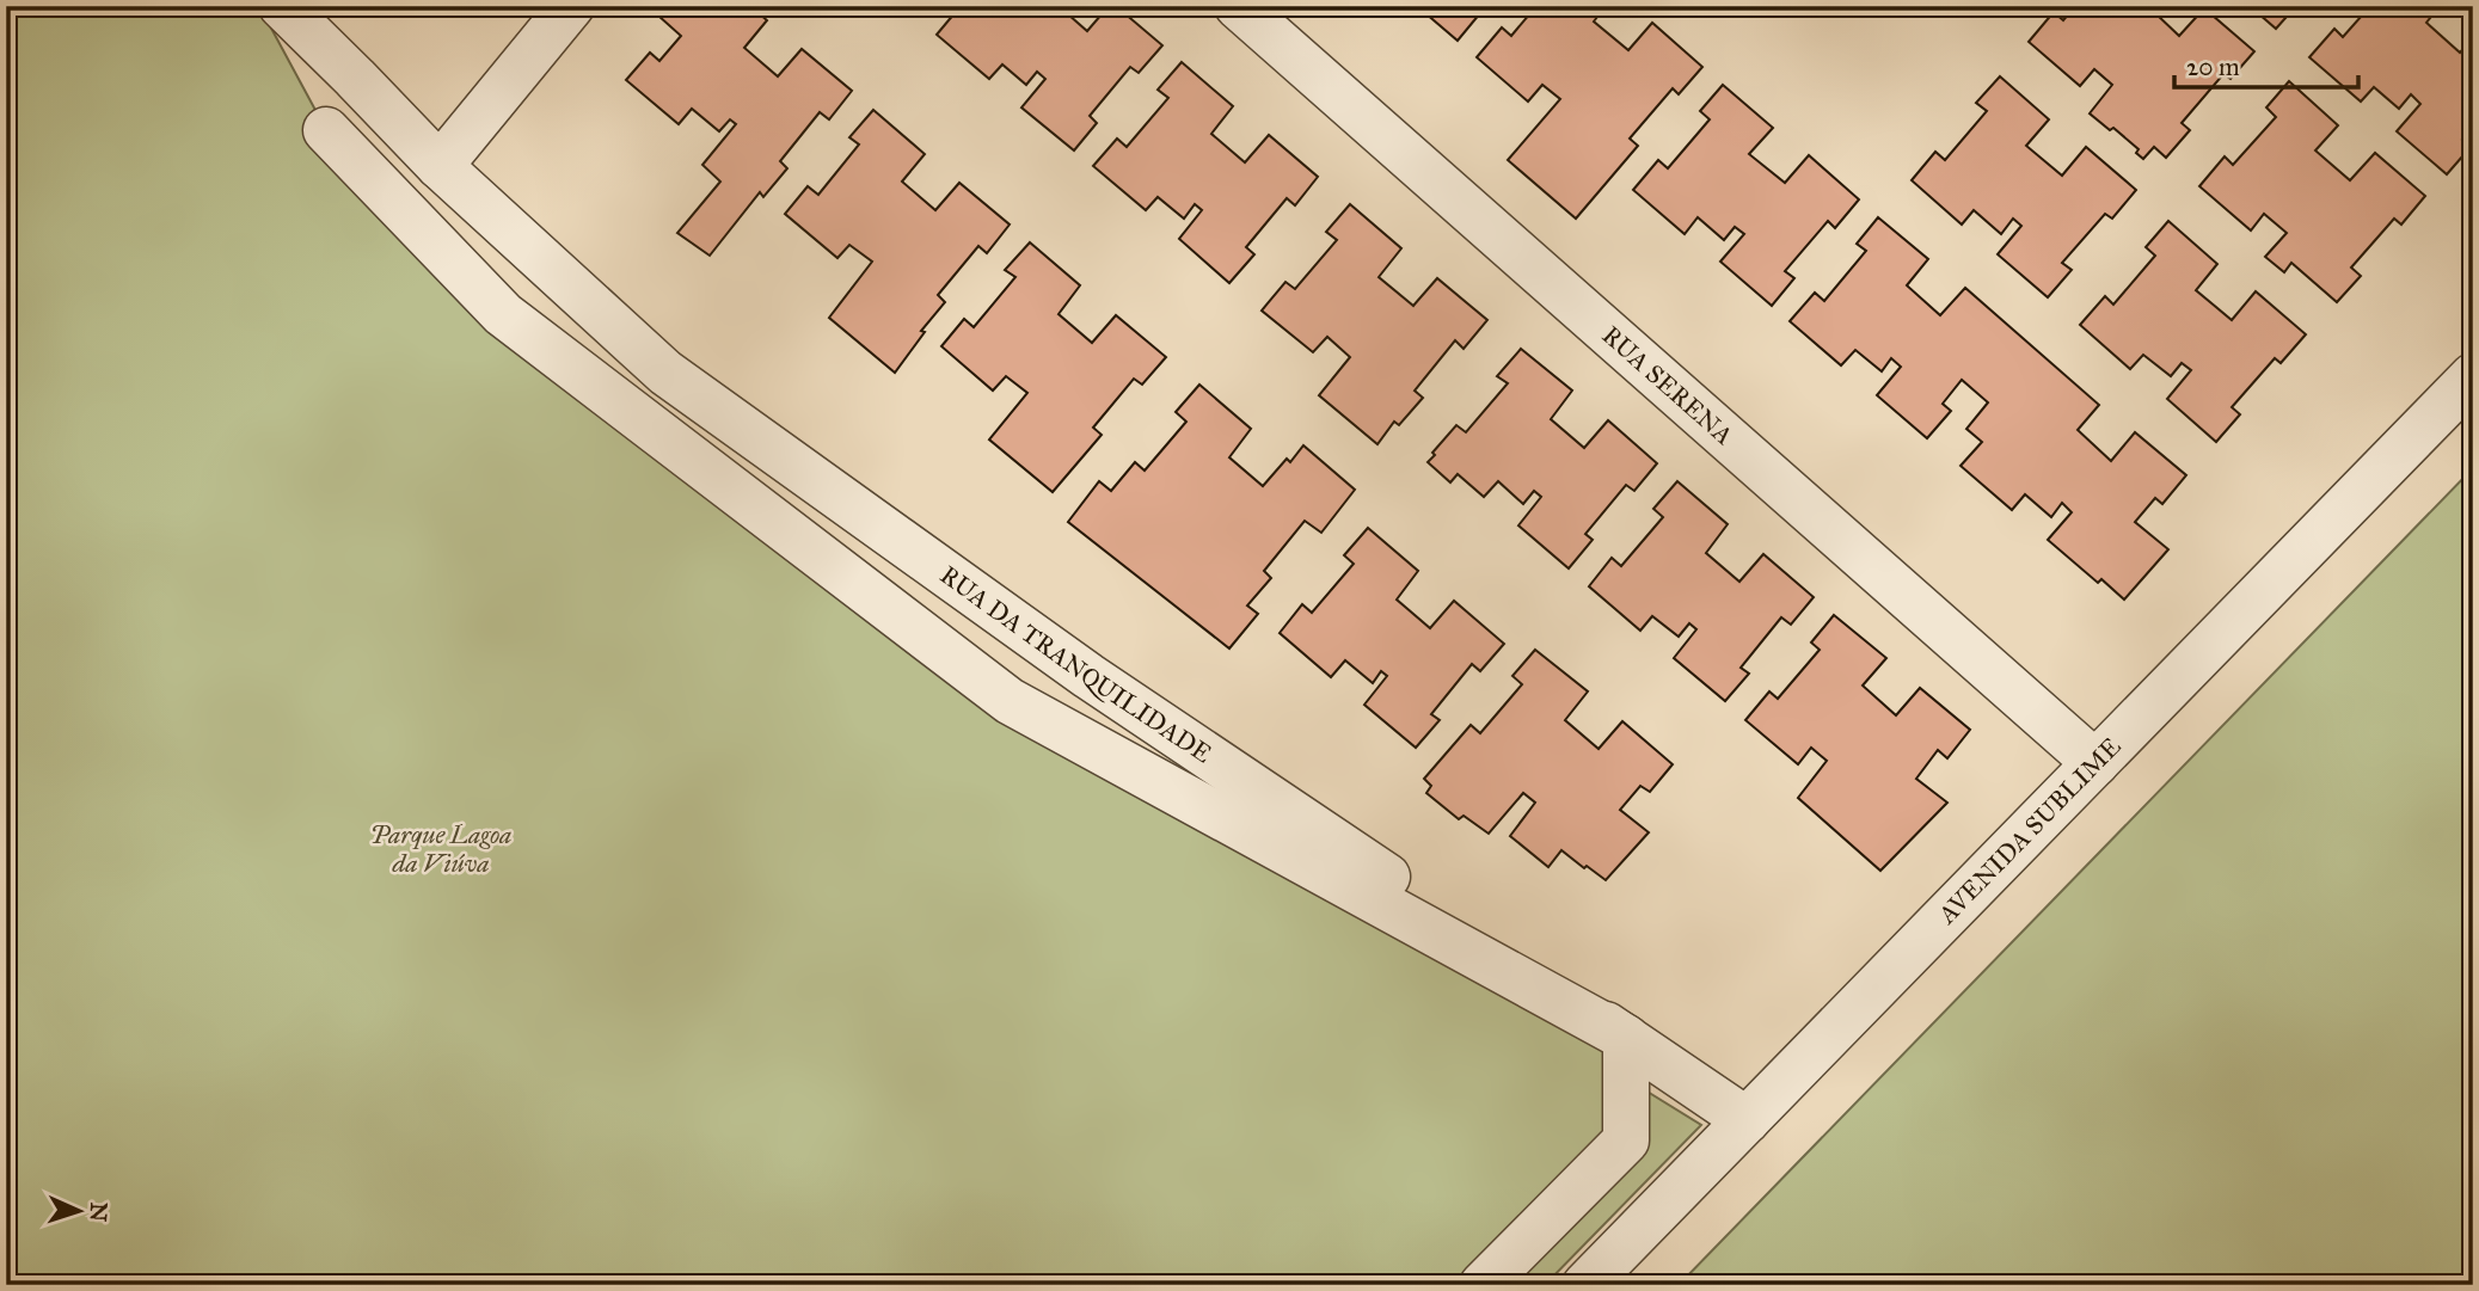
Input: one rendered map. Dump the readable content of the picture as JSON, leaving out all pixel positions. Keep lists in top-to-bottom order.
{
  "streets": {
    "street": ["RUA SERENA", "RUA DA TRANQUILIDADE", "AVENIDA SUBLIME"]
  },
  "crossings": [
    ["RUA SERENA", "AVENIDA SUBLIME"],
    ["RUA DA TRANQUILIDADE", "AVENIDA SUBLIME"]
  ],
  "parks": ["Parque Lagoa da Viúva"],
  "scale_bar": "20 m",
  "north": "right"
}
